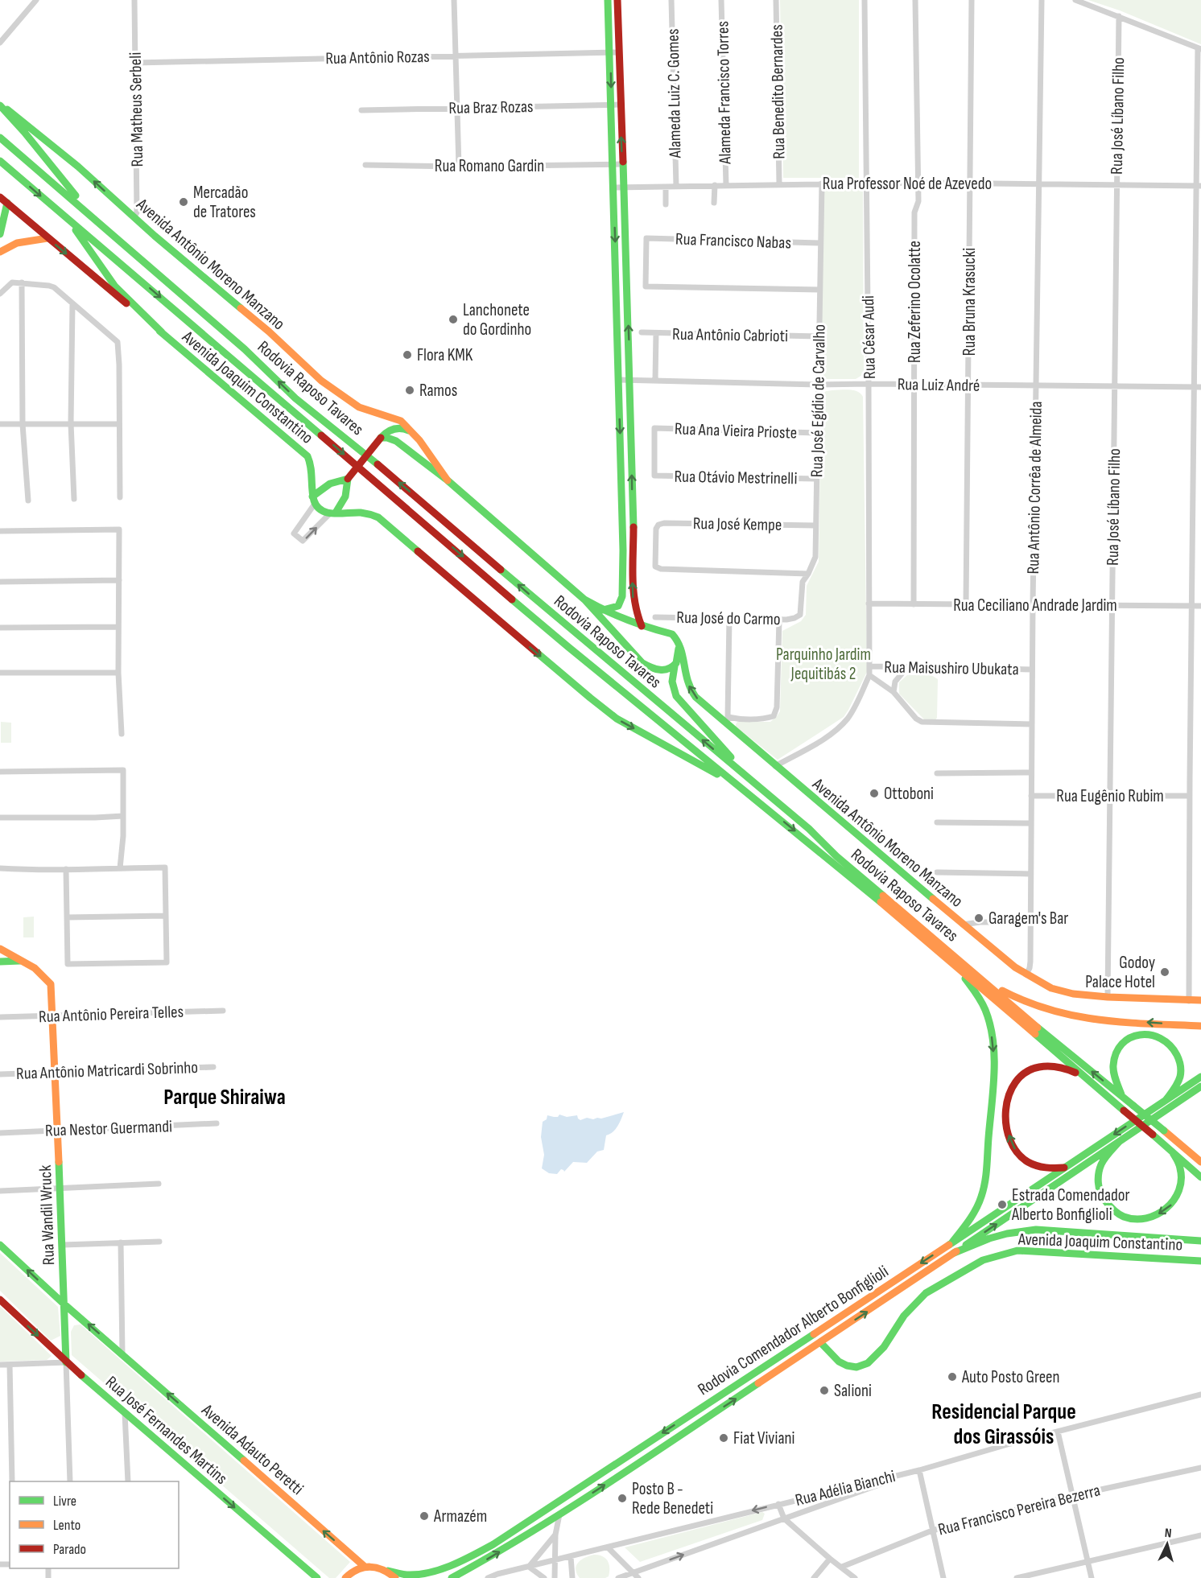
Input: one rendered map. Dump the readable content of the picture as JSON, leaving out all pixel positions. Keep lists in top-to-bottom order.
{
  "streets": {
    "main road": [
      "Avenida Antônio Moreno Manzano",
      "Avenida Joaquim Constantino",
      "Rodovia Raposo Tavares",
      "Rua Wandil Wruck",
      "Rodovia Comendador Alberto Bonfiglioli",
      "Rua José Fernandes Martins",
      "Avenida Adauto Peretti"
    ],
    "street": [
      "Rua Antônio Rozas",
      "Rua Benedito Bernardes",
      "Alameda Francisco Torres",
      "Alameda Luiz C. Gomes",
      "Rua Braz Rozas",
      "Rua Matheus Serbeli",
      "Rua José Líbano Filho",
      "Rua Romano Gardin",
      "Rua Professor Noé de Azevedo",
      "Rua Francisco Nabas",
      "Rua Zeferino Ocolatte",
      "Rua Bruna Krasucki",
      "Rua Antônio Cabrioti",
      "Rua César Audi",
      "Rua Luiz André",
      "Rua José Egídio de Carvalho",
      "Rua Ana Vieira Prioste",
      "Rua Otávio Mestrinelli",
      "Rua Antônio Corrêa de Almeida",
      "Rua José Kempe",
      "Rua Ceciliano Andrade Jardim",
      "Rua José do Carmo",
      "Rua Maisushiro Ubukata",
      "Rua Eugênio Rubim",
      "Rua Antônio Pereira Telles",
      "Rua Antônio Matricardi Sobrinho",
      "Rua Nestor Guermandi",
      "Rua Adélia Bianchi",
      "Rua Francisco Pereira Bezerra"
    ]
  },
  "crossings": [
    ["Rua Antônio Rozas", "Rua Matheus Serbeli"],
    ["Rua Benedito Bernardes", "Rua Professor Noé de Azevedo"],
    ["Alameda Francisco Torres", "Rua Professor Noé de Azevedo"],
    ["Alameda Luiz C. Gomes", "Rua Professor Noé de Azevedo"],
    ["Rua Matheus Serbeli", "Avenida Antônio Moreno Manzano"],
    ["Rua José Líbano Filho", "Rua Professor Noé de Azevedo"],
    ["Rua José Líbano Filho", "Avenida Antônio Moreno Manzano"],
    ["Rua José Líbano Filho", "Rua Luiz André"],
    ["Rua José Líbano Filho", "Rua Ceciliano Andrade Jardim"],
    ["Rua José Líbano Filho", "Rua Eugênio Rubim"],
    ["Rua Professor Noé de Azevedo", "Rua Zeferino Ocolatte"],
    ["Rua Professor Noé de Azevedo", "Rua Bruna Krasucki"],
    ["Rua Professor Noé de Azevedo", "Rua César Audi"],
    ["Rua Professor Noé de Azevedo", "Rua José Egídio de Carvalho"],
    ["Rua Professor Noé de Azevedo", "Rua Antônio Corrêa de Almeida"],
    ["Rua Francisco Nabas", "Rua José Egídio de Carvalho"],
    ["Avenida Antônio Moreno Manzano", "Rua Antônio Corrêa de Almeida"],
    ["Rua Zeferino Ocolatte", "Rua Luiz André"],
    ["Rua Zeferino Ocolatte", "Rua Ceciliano Andrade Jardim"],
    ["Rua Bruna Krasucki", "Rua Luiz André"],
    ["Rua Bruna Krasucki", "Rua Ceciliano Andrade Jardim"],
    ["Rua Antônio Cabrioti", "Rua José Egídio de Carvalho"],
    ["Rua César Audi", "Rua Luiz André"],
    ["Rua César Audi", "Rua Ceciliano Andrade Jardim"],
    ["Rua César Audi", "Rua Maisushiro Ubukata"],
    ["Rua Luiz André", "Rua José Egídio de Carvalho"],
    ["Rua Luiz André", "Rua Antônio Corrêa de Almeida"],
    ["Avenida Joaquim Constantino", "Rodovia Comendador Alberto Bonfiglioli"],
    ["Rua José Egídio de Carvalho", "Rua Ana Vieira Prioste"],
    ["Rua José Egídio de Carvalho", "Rua Otávio Mestrinelli"],
    ["Rua José Egídio de Carvalho", "Rua José Kempe"],
    ["Rua José Egídio de Carvalho", "Rua José do Carmo"],
    ["Rua Ana Vieira Prioste", "Rua Otávio Mestrinelli"],
    ["Rua Antônio Corrêa de Almeida", "Rua Ceciliano Andrade Jardim"],
    ["Rua Antônio Corrêa de Almeida", "Rua Maisushiro Ubukata"],
    ["Rua Antônio Corrêa de Almeida", "Rua Eugênio Rubim"],
    ["Rua Antônio Pereira Telles", "Rua Wandil Wruck"],
    ["Rua Antônio Matricardi Sobrinho", "Rua Wandil Wruck"],
    ["Rua Nestor Guermandi", "Rua Wandil Wruck"],
    ["Rua Wandil Wruck", "Rua José Fernandes Martins"],
    ["Rua Wandil Wruck", "Avenida Adauto Peretti"],
    ["Rodovia Comendador Alberto Bonfiglioli", "Avenida Adauto Peretti"]
  ],
  "one_way": ["Rua José Fernandes Martins", "Avenida Adauto Peretti"],
  "districts": ["Parque Shiraiwa", "Residencial Parque dos Girassóis"],
  "parks": ["Parquinho Jardim Jequitibás 2"],
  "places": [
    "Mercadão de Tratores",
    "Lanchonete do Gordinho",
    "Flora KMK",
    "Ramos",
    "Ottoboni",
    "Garagem's Bar",
    "Godoy Palace Hotel",
    "Estrada Comendador Alberto Bonfiglioli",
    "Auto Posto Green",
    "Salioni",
    "Fiat Viviani",
    "Posto B - Rede Benedeti",
    "Armazém"
  ],
  "legend": ["Livre", "Lento", "Parado"],
  "north": "top"
}
